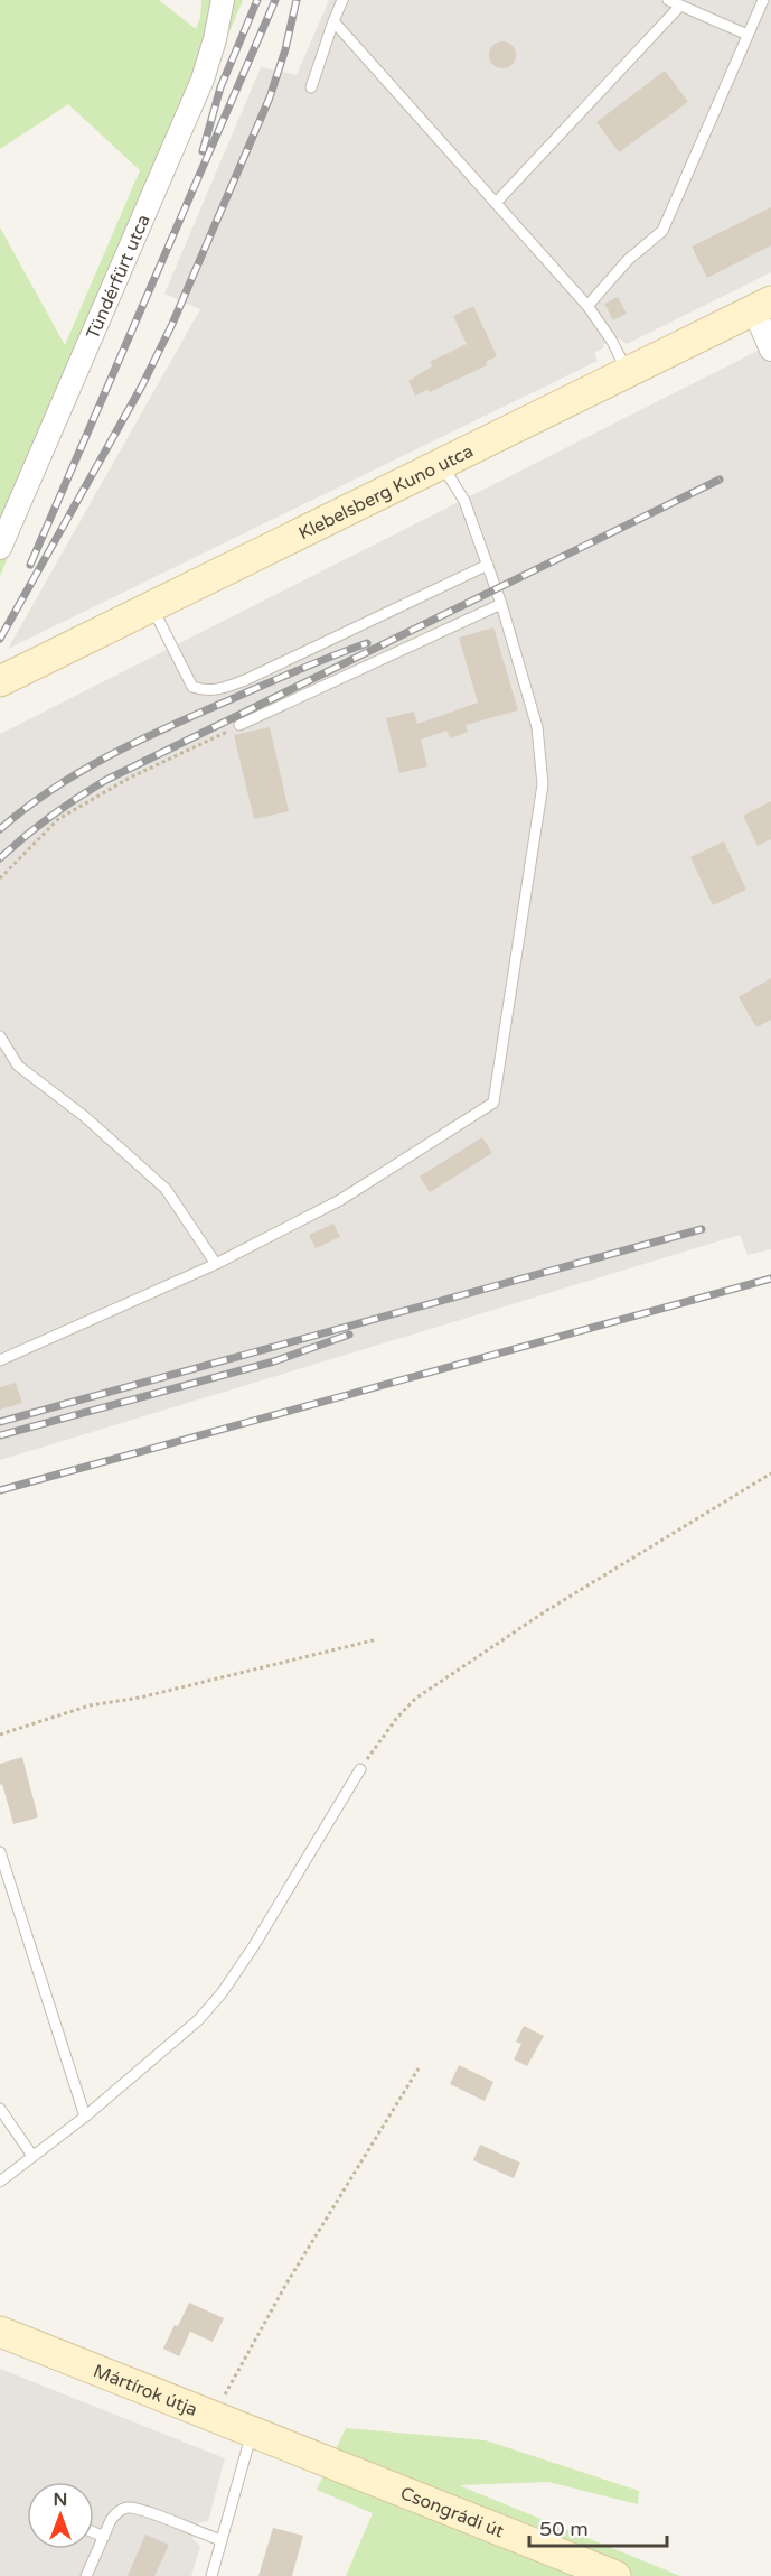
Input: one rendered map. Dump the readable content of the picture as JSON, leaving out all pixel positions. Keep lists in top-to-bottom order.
{
  "streets": {
    "street": [
      "Tündérfürt utca",
      "Klebelsberg Kuno utca",
      "Mártírok útja",
      "Csongrádi út"
    ]
  },
  "crossings": [
    ["Mártírok útja", "Csongrádi út"]
  ],
  "scale_bar": "50 m",
  "north": "top"
}
